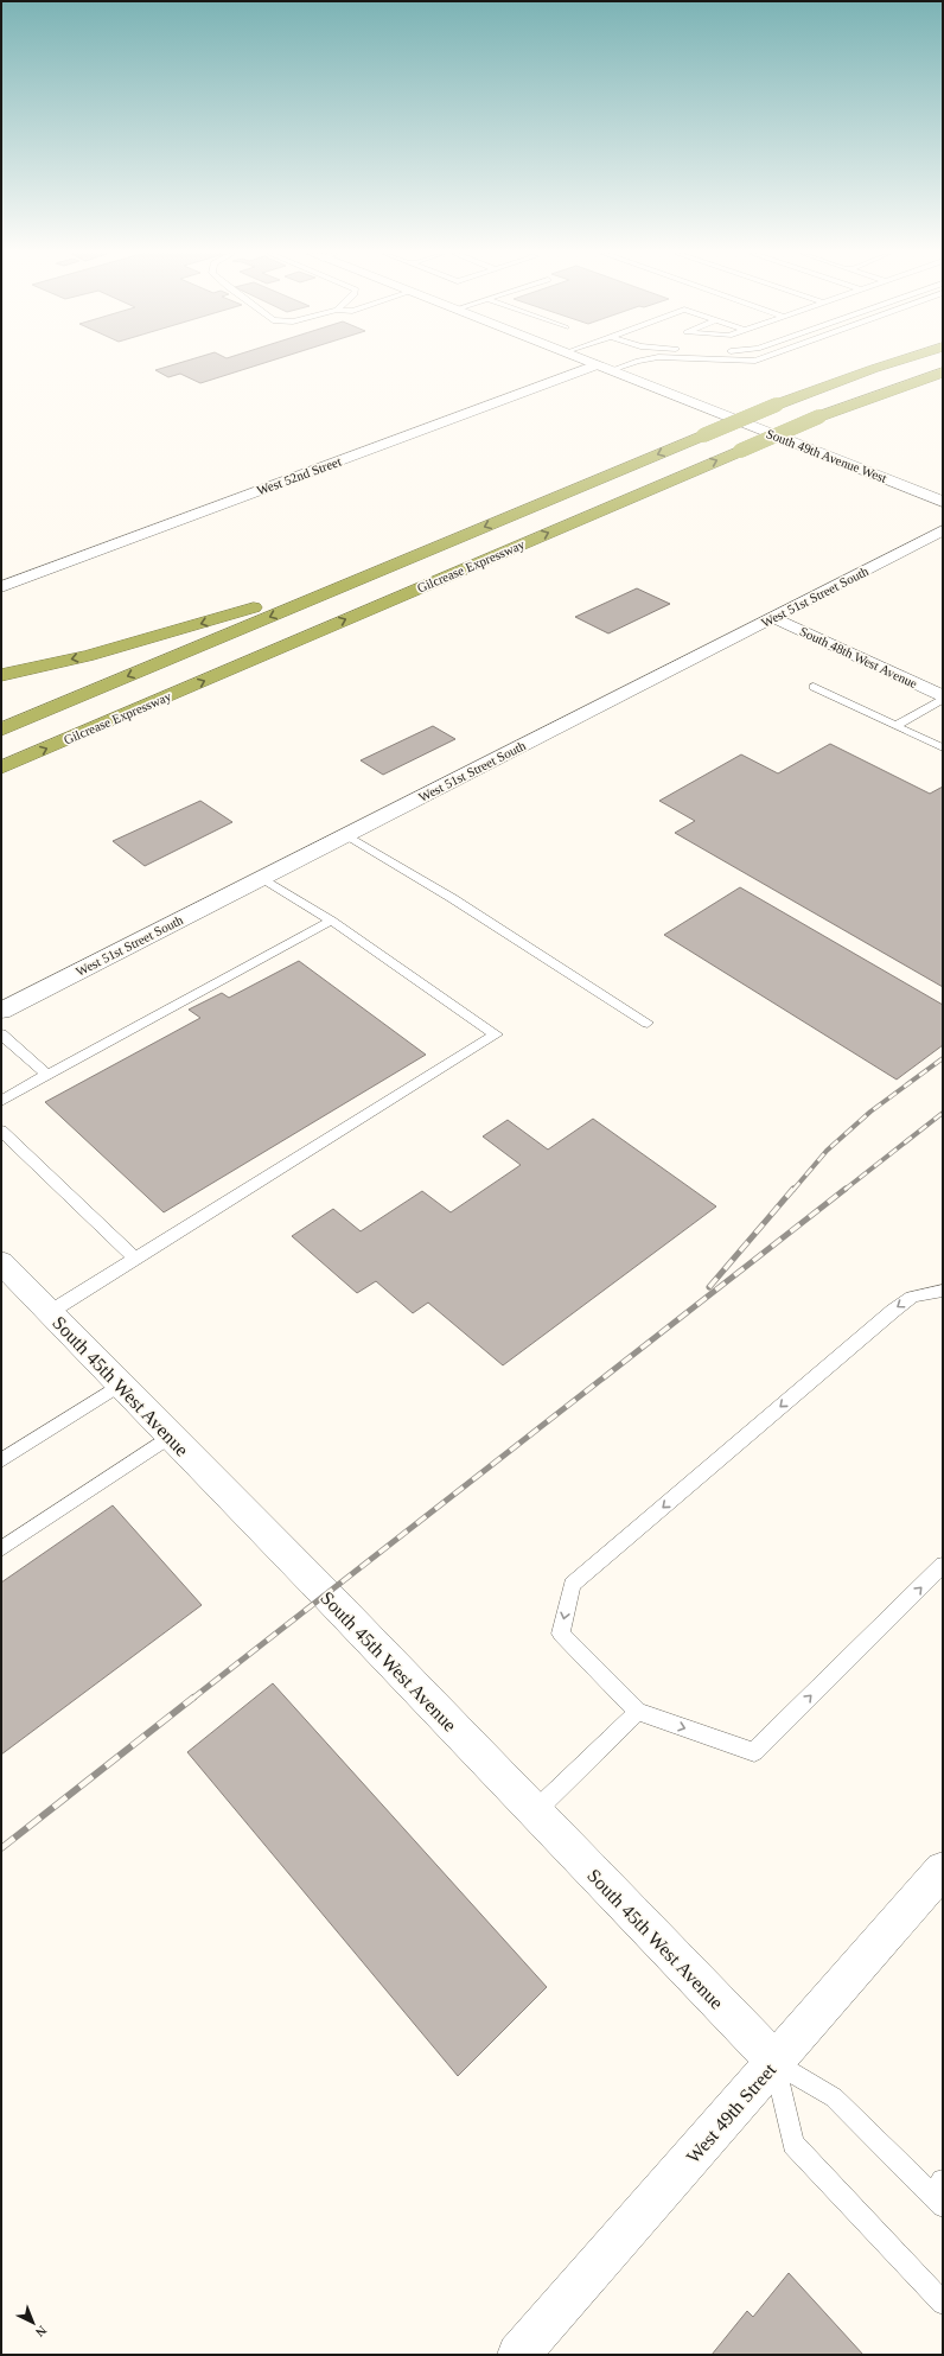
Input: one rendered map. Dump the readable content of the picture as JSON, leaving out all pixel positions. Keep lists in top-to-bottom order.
{
  "streets": {
    "highway": ["Gilcrease Expressway"],
    "street": [
      "South 49th Avenue West",
      "West 52nd Street",
      "West 51st Street South",
      "South 48th West Avenue",
      "South 45th West Avenue",
      "West 49th Street"
    ]
  },
  "crossings": [
    ["South 49th Avenue West", "West 52nd Street"],
    ["West 51st Street South", "South 48th West Avenue"],
    ["South 45th West Avenue", "West 49th Street"]
  ],
  "north": "bottom right"
}
